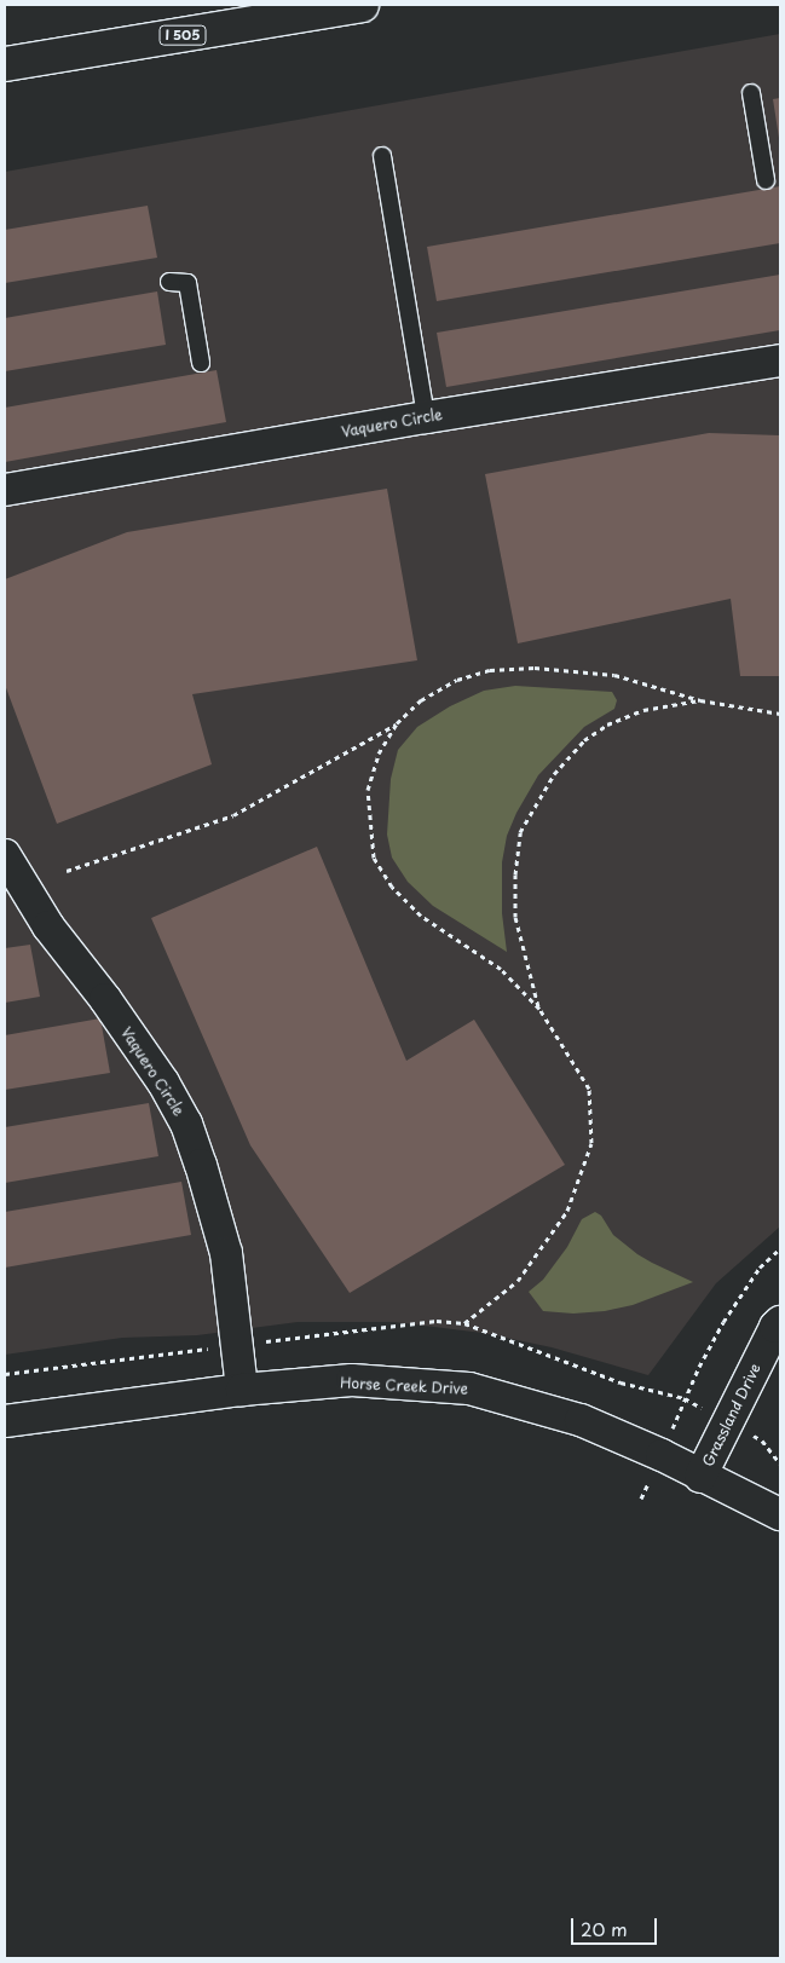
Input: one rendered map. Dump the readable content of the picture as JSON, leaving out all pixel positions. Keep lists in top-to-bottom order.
{
  "streets": {
    "highway": ["I 505"],
    "street": ["Vaquero Circle", "Horse Creek Drive", "Grassland Drive"]
  },
  "crossings": [
    ["Vaquero Circle", "Horse Creek Drive"],
    ["Horse Creek Drive", "Grassland Drive"]
  ],
  "scale_bar": "20 m"
}
